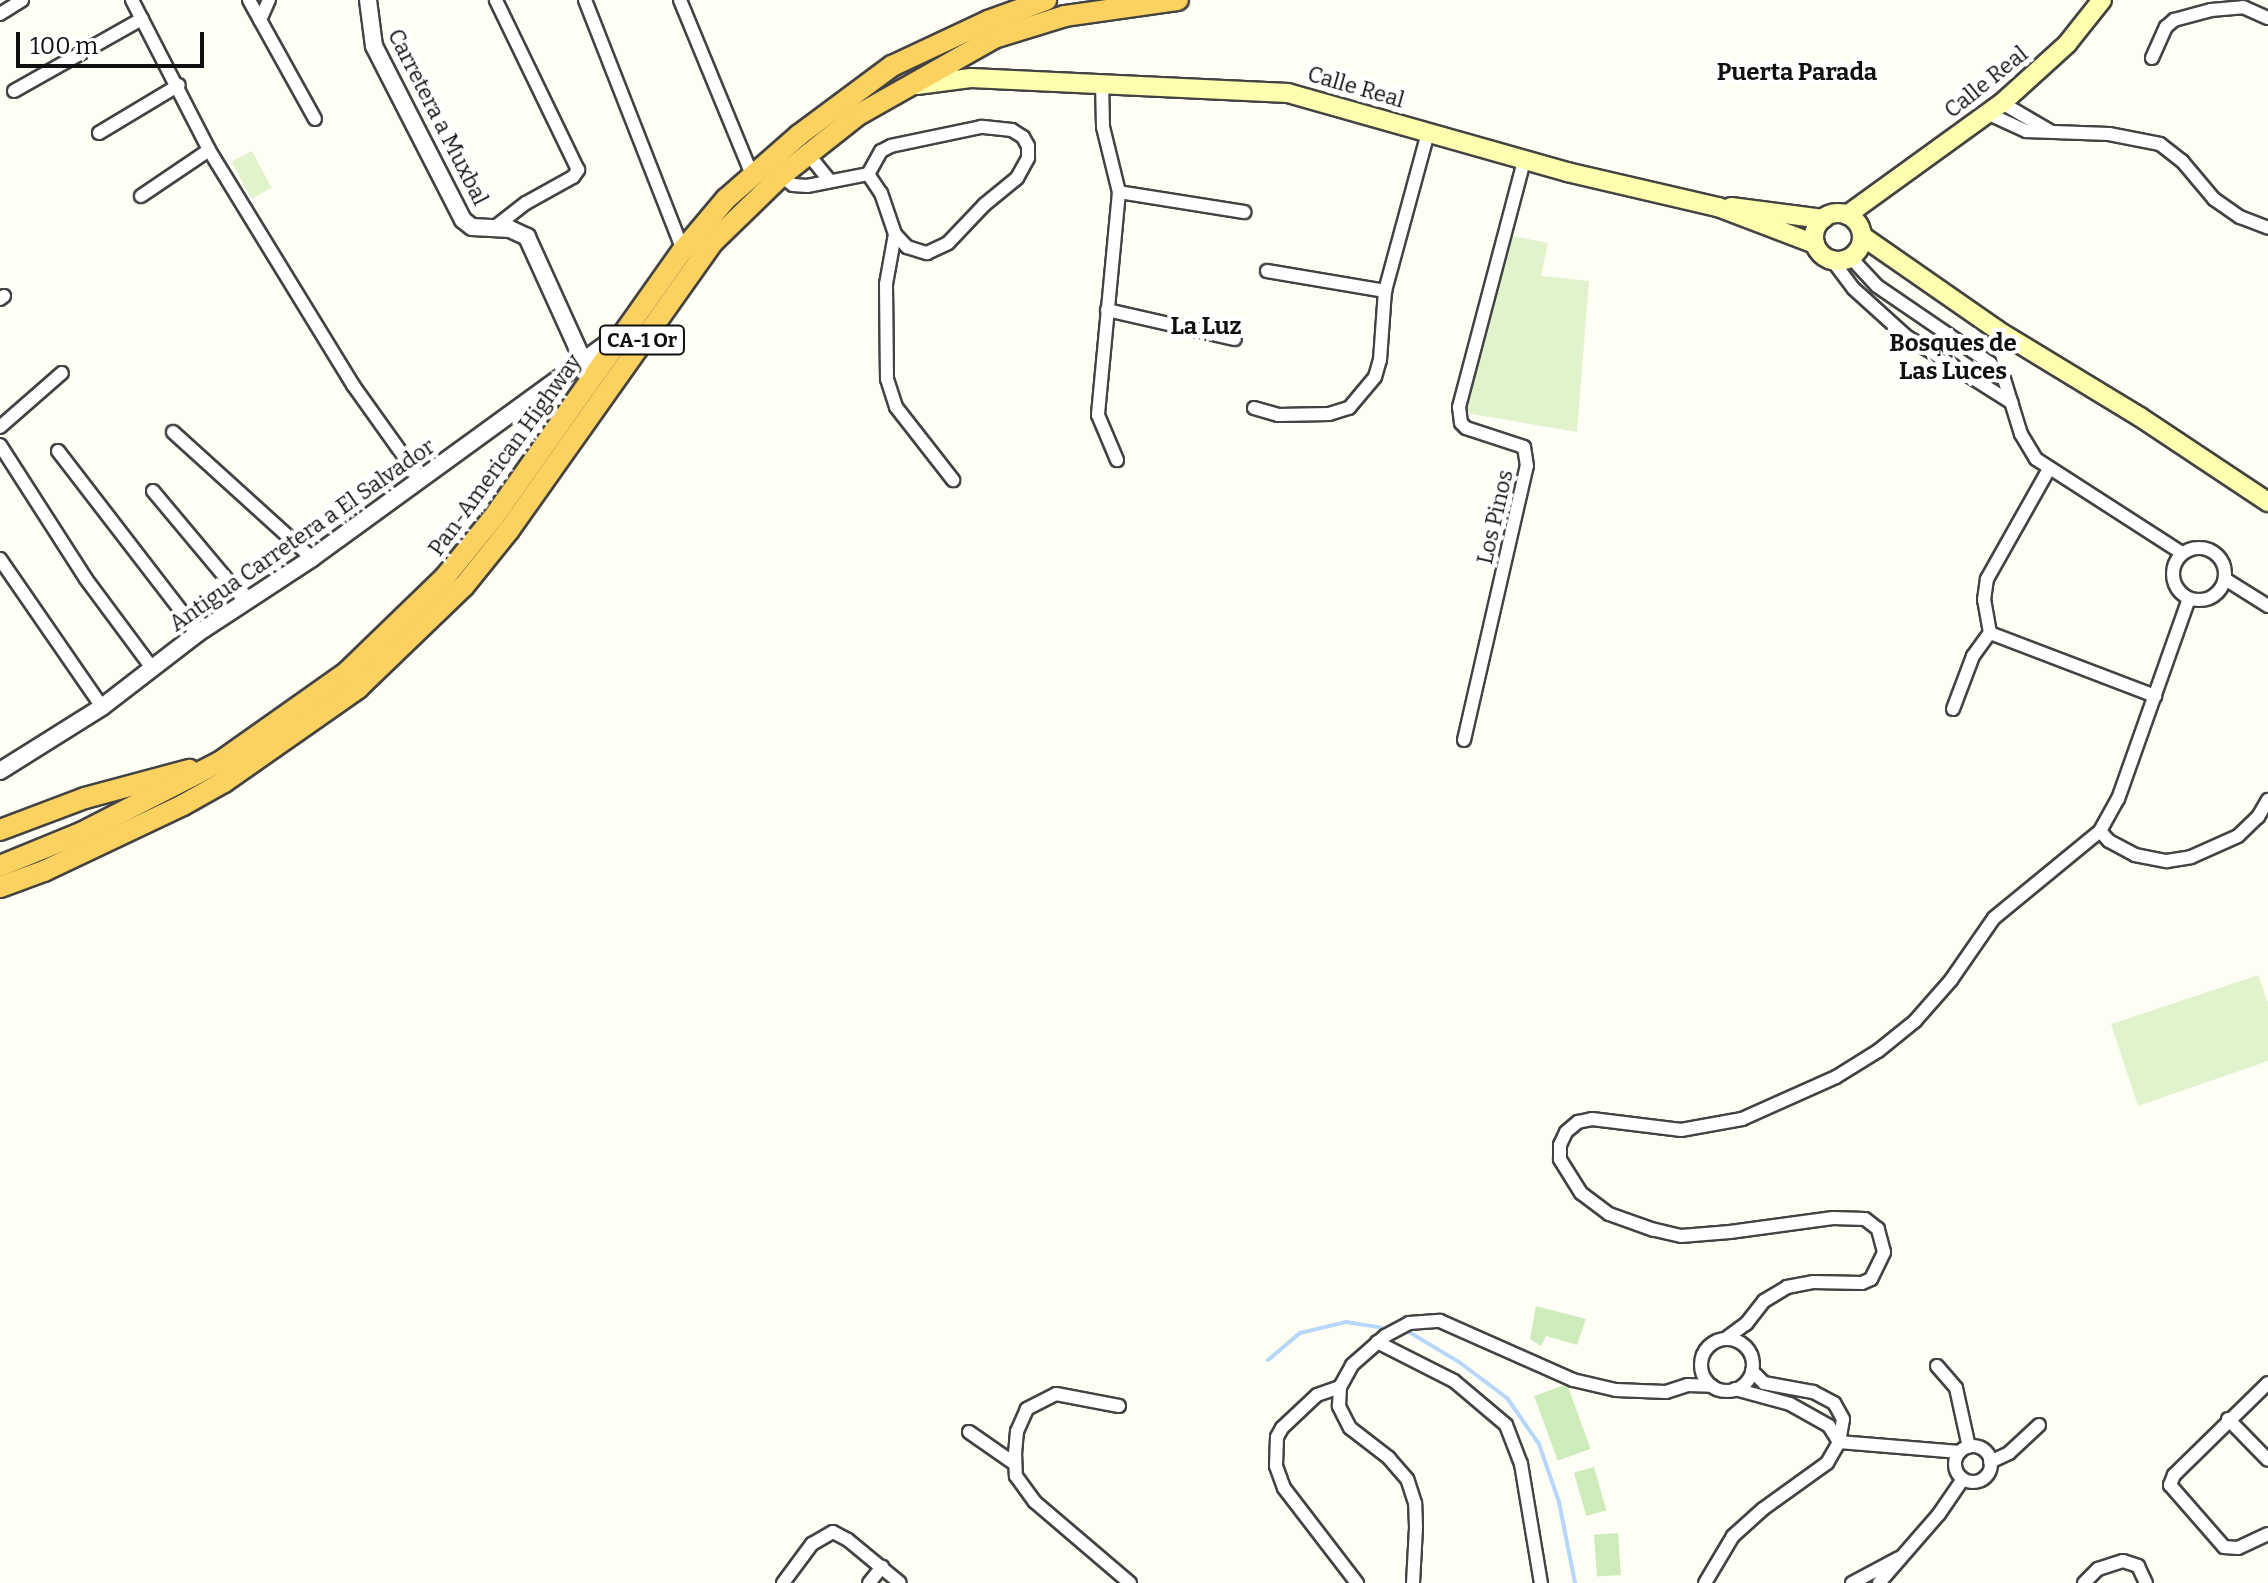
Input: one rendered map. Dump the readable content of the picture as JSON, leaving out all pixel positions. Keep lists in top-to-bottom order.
{
  "streets": {
    "highway": ["CA-1 Or", "Pan-American Highway"],
    "main road": ["Calle Real"],
    "street": ["Carretera a Muxbal", "Los Pinos", "Antigua Carretera a El Salvador"]
  },
  "crossings": [
    ["Calle Real", "Pan-American Highway"],
    ["Calle Real", "Los Pinos"],
    ["Carretera a Muxbal", "Pan-American Highway"],
    ["Carretera a Muxbal", "Antigua Carretera a El Salvador"],
    ["Pan-American Highway", "Antigua Carretera a El Salvador"]
  ],
  "districts": ["Puerta Parada", "La Luz", "Bosques de Las Luces"],
  "scale_bar": "100 m"
}
